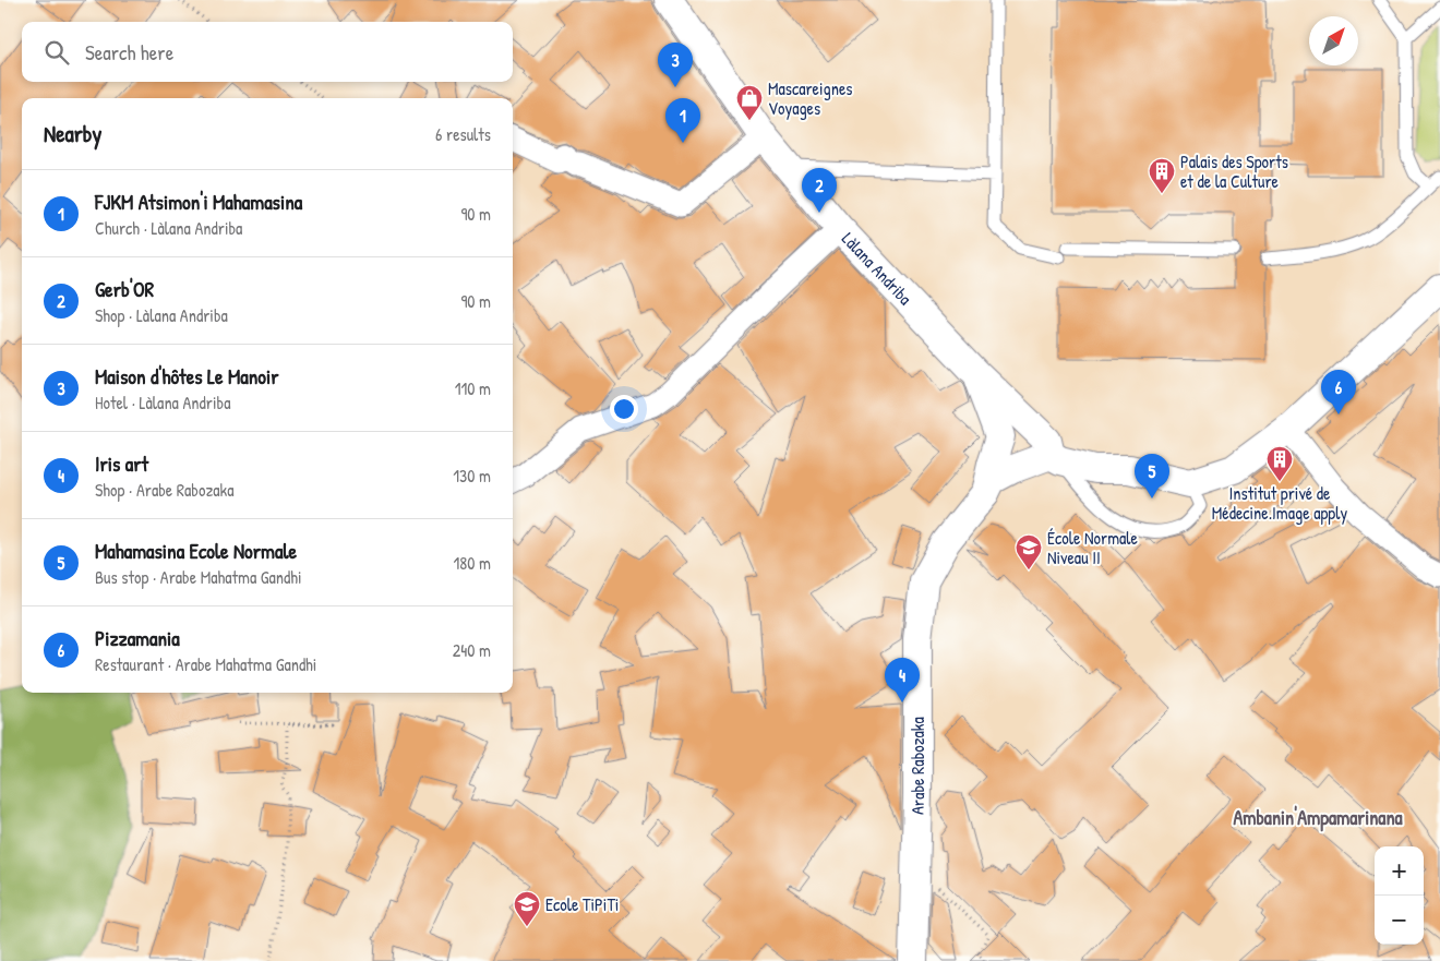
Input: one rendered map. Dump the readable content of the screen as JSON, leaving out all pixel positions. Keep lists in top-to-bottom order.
{
  "streets": {
    "street": ["Làlana Andriba", "Arabe Rabozaka"]
  },
  "crossings": [
    ["Làlana Andriba", "Arabe Rabozaka"]
  ],
  "districts": ["Ambanin'Ampamarinana"],
  "places": {
    "shop": ["Mascareignes Voyages"],
    "building": ["Palais des Sports et de la Culture", "Institut privé de Médecine.Image apply"],
    "school or university": ["École Normale Niveau II", "Ecole TiPiTi"]
  },
  "north": "top right",
  "page": {
    "search": "Search here",
    "pins": [
      "3",
      "1",
      "2",
      "6",
      "5",
      "4"
    ],
    "heading": ["Nearby", "6 results"],
    "list": [
      {
        "mark": "1",
        "name": "FJKM Atsimon'i Mahamasina",
        "note": "Church · Làlana Andriba",
        "value": "90 m"
      },
      {
        "mark": "2",
        "name": "Gerb'OR",
        "note": "Shop · Làlana Andriba",
        "value": "90 m"
      },
      {
        "mark": "3",
        "name": "Maison d'hôtes Le Manoir",
        "note": "Hotel · Làlana Andriba",
        "value": "110 m"
      },
      {
        "mark": "4",
        "name": "Iris art",
        "note": "Shop · Arabe Rabozaka",
        "value": "130 m"
      },
      {
        "mark": "5",
        "name": "Mahamasina Ecole Normale",
        "note": "Bus stop · Arabe Mahatma Gandhi",
        "value": "180 m"
      },
      {
        "mark": "6",
        "name": "Pizzamania",
        "note": "Restaurant · Arabe Mahatma Gandhi",
        "value": "240 m"
      }
    ],
    "map_buttons": ["+", "−"]
  }
}
